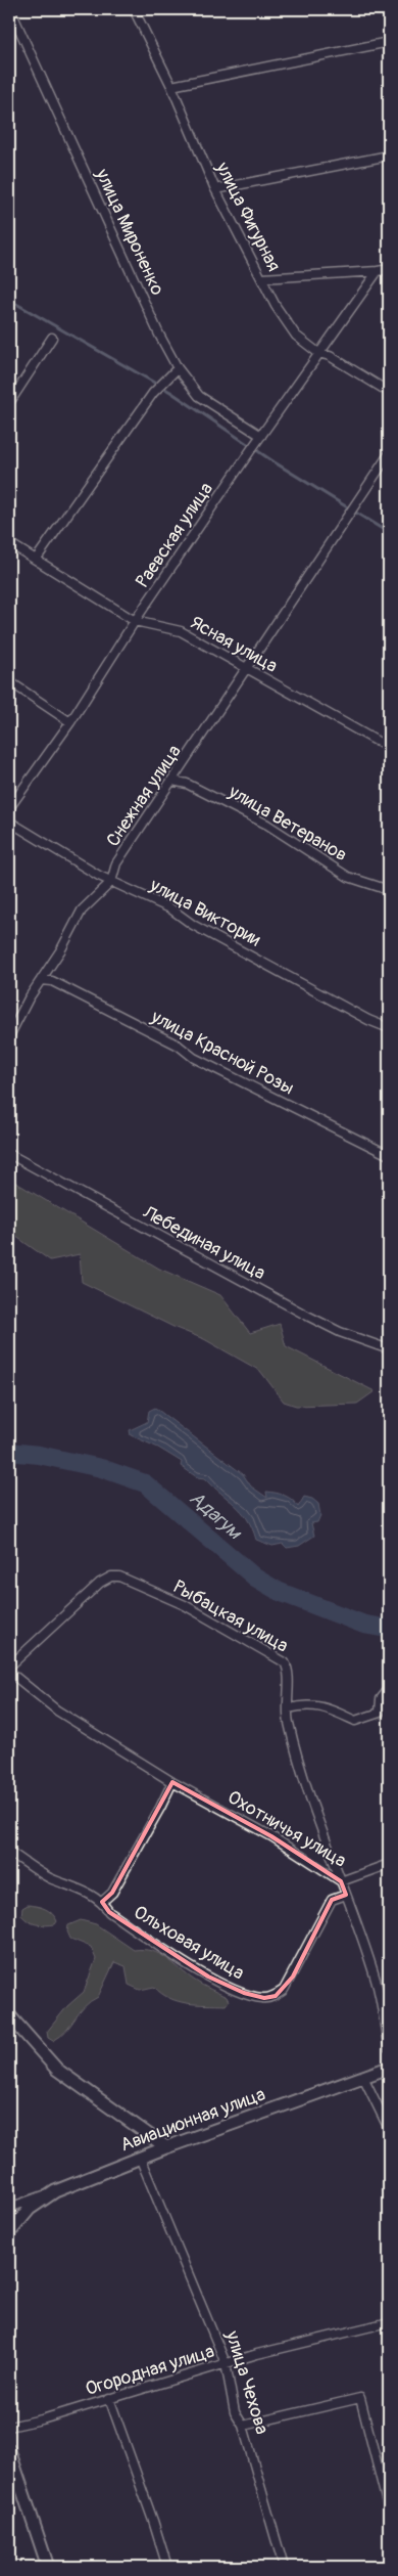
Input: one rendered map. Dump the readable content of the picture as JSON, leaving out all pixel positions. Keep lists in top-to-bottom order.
{
  "streets": {
    "main road": ["Авиационная улица"],
    "street": [
      "улица Фигурная",
      "улица Мироненко",
      "Раевская улица",
      "Ясная улица",
      "Снежная улица",
      "улица Ветеранов",
      "улица Виктории",
      "улица Красной Розы",
      "Лебединая улица",
      "Рыбацкая улица",
      "Охотничья улица",
      "Ольховая улица",
      "Огородная улица",
      "улица Чехова"
    ]
  },
  "crossings": [
    ["улица Фигурная", "Раевская улица"],
    ["улица Мироненко", "Раевская улица"],
    ["Раевская улица", "Ясная улица"],
    ["Ясная улица", "Снежная улица"],
    ["Снежная улица", "улица Ветеранов"],
    ["Снежная улица", "улица Виктории"],
    ["Снежная улица", "улица Красной Розы"],
    ["Авиационная улица", "улица Чехова"],
    ["Огородная улица", "улица Чехова"]
  ],
  "water": ["Адагум"]
}
